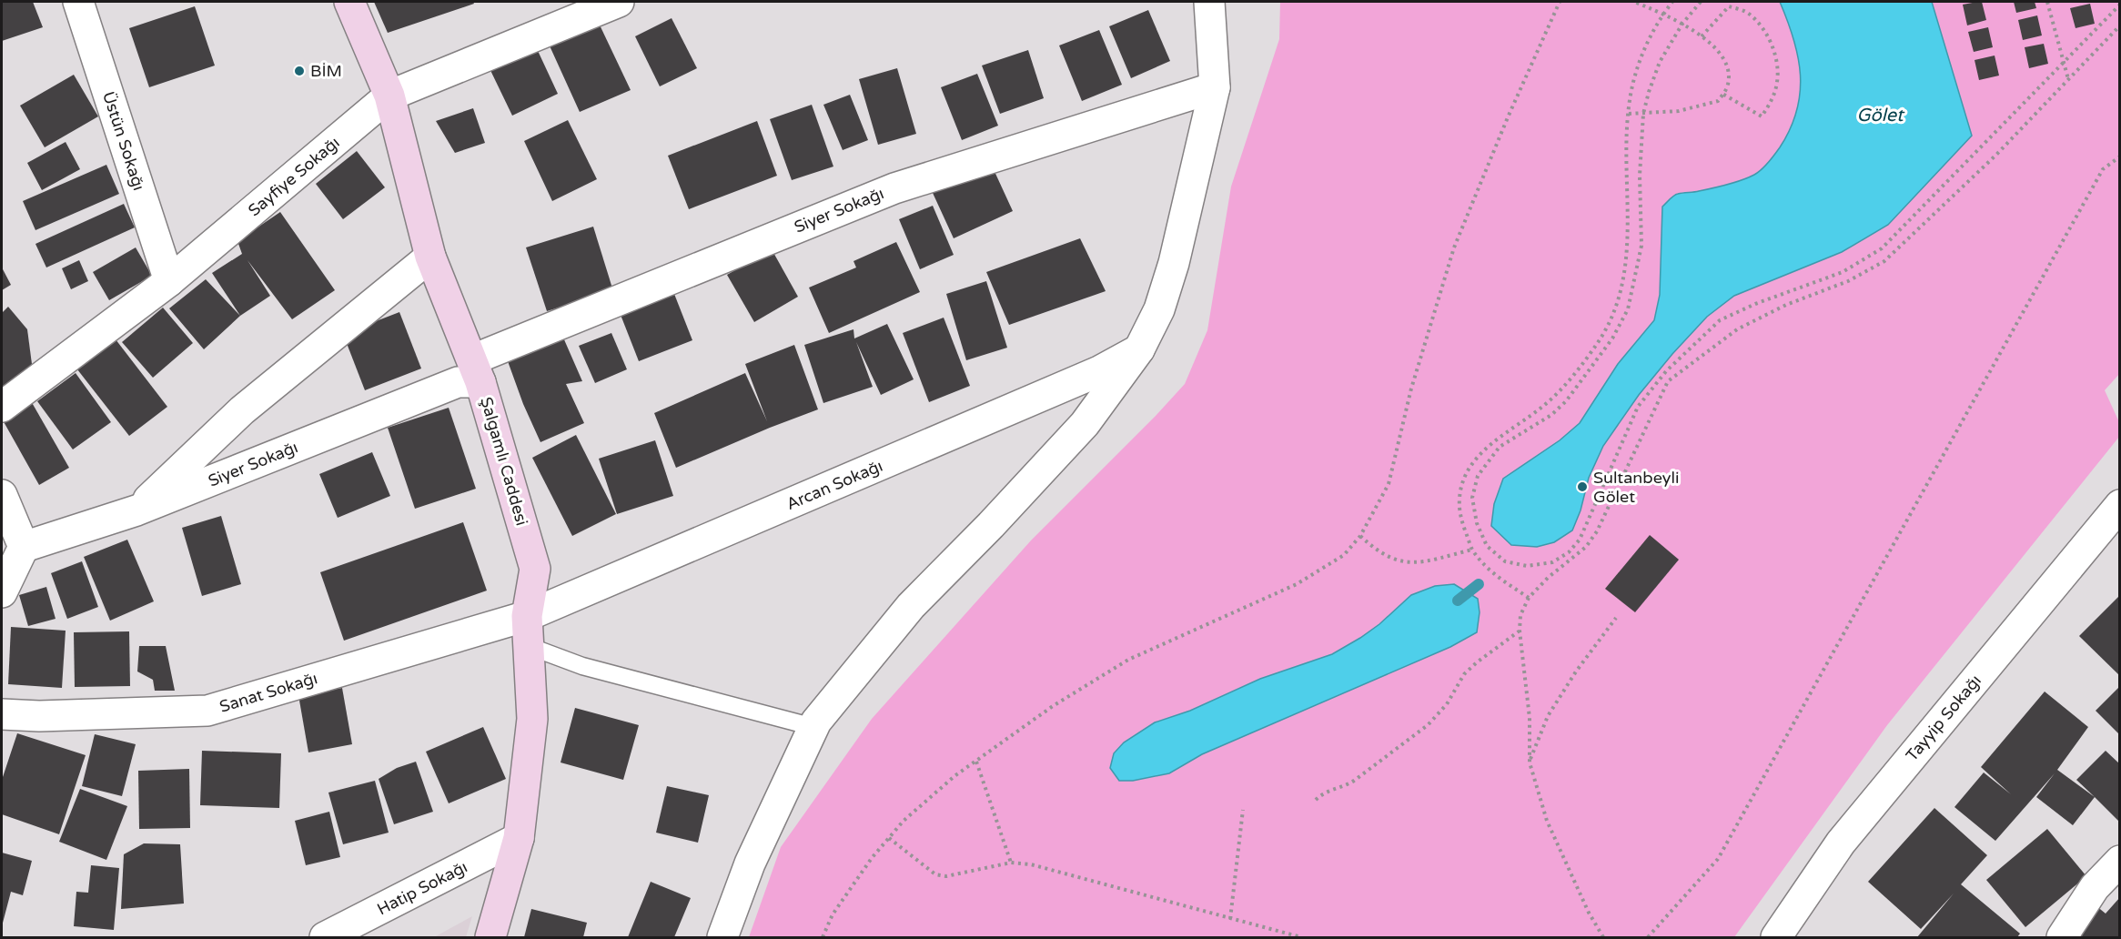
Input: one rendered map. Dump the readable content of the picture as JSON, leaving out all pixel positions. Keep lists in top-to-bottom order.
{
  "streets": {
    "street": [
      "Üstün Sokağı",
      "Sayfiye Sokağı",
      "Siyer Sokağı",
      "Şalgamlı Caddesi",
      "Arcan Sokağı",
      "Sanat Sokağı",
      "Tayyip Sokağı",
      "Hatip Sokağı"
    ]
  },
  "crossings": [
    ["Üstün Sokağı", "Sayfiye Sokağı"],
    ["Sayfiye Sokağı", "Şalgamlı Caddesi"],
    ["Siyer Sokağı", "Şalgamlı Caddesi"],
    ["Şalgamlı Caddesi", "Arcan Sokağı"],
    ["Şalgamlı Caddesi", "Sanat Sokağı"],
    ["Şalgamlı Caddesi", "Hatip Sokağı"],
    ["Arcan Sokağı", "Sanat Sokağı"]
  ],
  "water": ["Gölet"],
  "places": ["BİM", "Sultanbeyli Gölet"]
}
